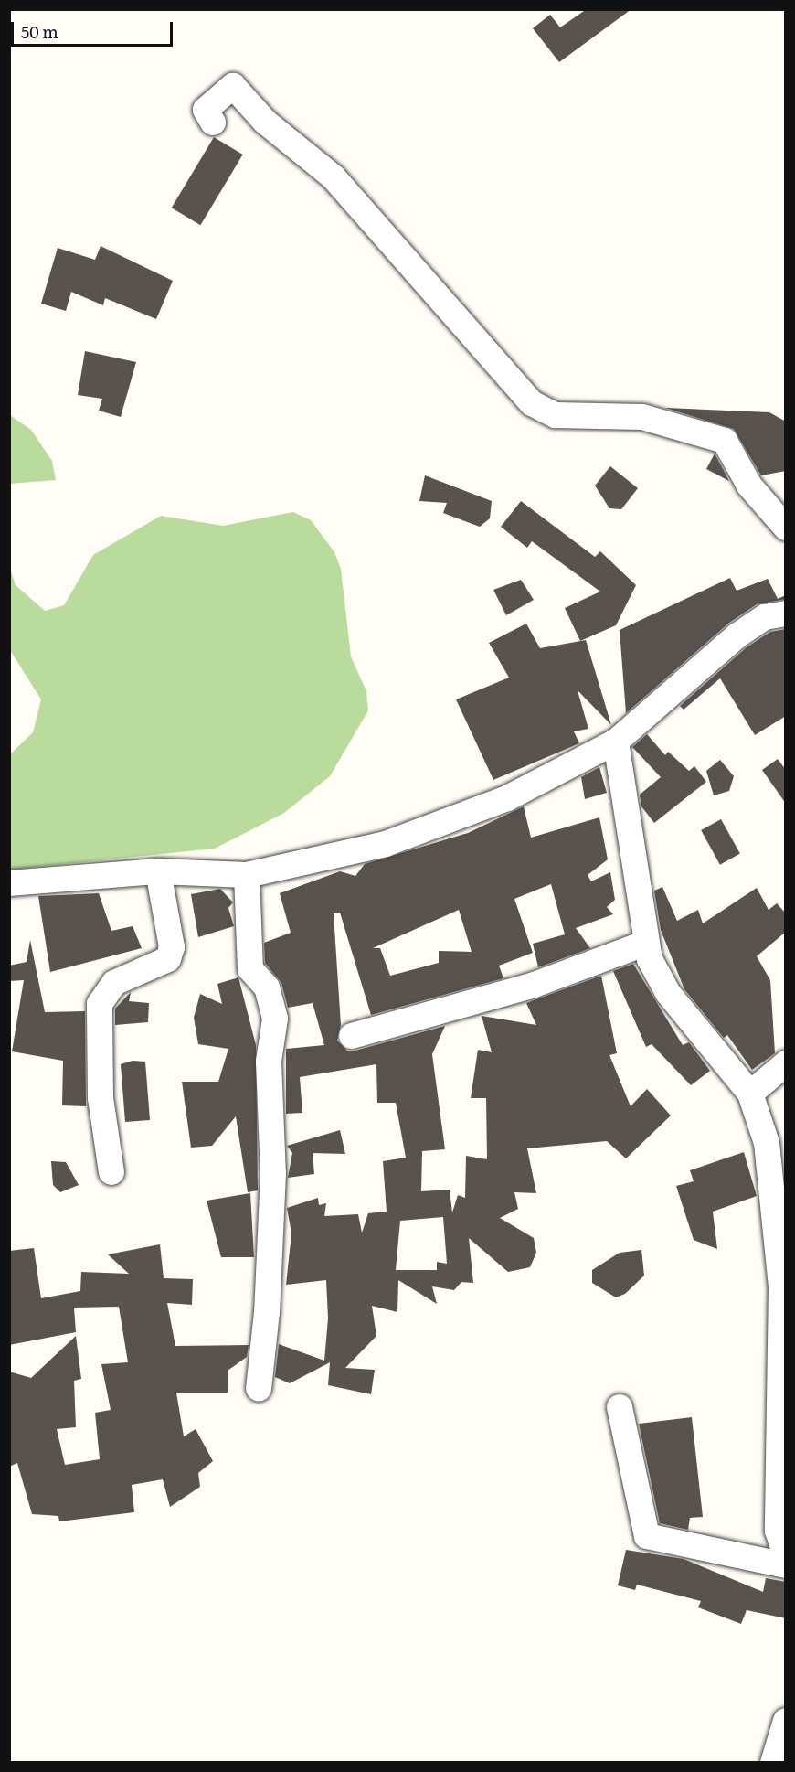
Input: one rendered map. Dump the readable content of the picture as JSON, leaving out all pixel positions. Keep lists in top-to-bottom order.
{
  "scale_bar": "50 m"
}
